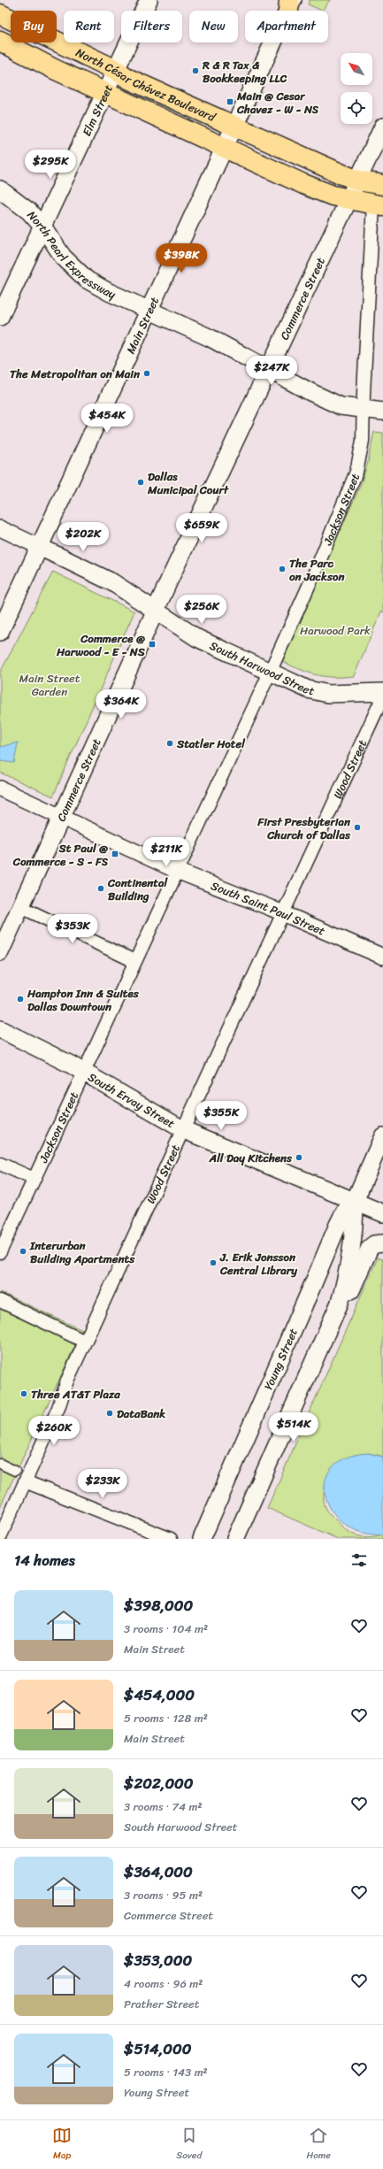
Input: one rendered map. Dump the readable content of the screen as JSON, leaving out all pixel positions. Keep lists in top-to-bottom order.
{
  "streets": {
    "main road": [
      "North César Chávez Boulevard",
      "Elm Street",
      "North Pearl Expressway",
      "Commerce Street",
      "Main Street",
      "South Harwood Street",
      "South Ervay Street",
      "Young Street"
    ],
    "street": ["Jackson Street", "Wood Street", "South Saint Paul Street"]
  },
  "crossings": [
    ["North César Chávez Boulevard", "Elm Street"],
    ["North César Chávez Boulevard", "Commerce Street"],
    ["North César Chávez Boulevard", "Main Street"],
    ["Elm Street", "North Pearl Expressway"],
    ["North Pearl Expressway", "Commerce Street"],
    ["North Pearl Expressway", "Main Street"],
    ["North Pearl Expressway", "Jackson Street"],
    ["Commerce Street", "South Harwood Street"],
    ["Commerce Street", "South Saint Paul Street"],
    ["Main Street", "South Harwood Street"],
    ["Jackson Street", "South Harwood Street"],
    ["Jackson Street", "South Saint Paul Street"],
    ["Jackson Street", "South Ervay Street"],
    ["Wood Street", "South Saint Paul Street"],
    ["Wood Street", "South Ervay Street"],
    ["South Ervay Street", "Young Street"]
  ],
  "parks": ["Harwood Park", "Main Street Garden"],
  "places": {
    "other": [
      "R & R Tax & Bookkeeping LLC",
      "The Metropolitan on Main",
      "Dallas Municipal Court",
      "The Parc on Jackson",
      "Statler Hotel",
      "First Presbyterian Church of Dallas",
      "Continental Building",
      "Hampton Inn & Suites Dallas Downtown",
      "All Day Kitchens",
      "Interurban Building Apartments",
      "J. Erik Jonsson Central Library",
      "Three AT&T Plaza",
      "DataBank"
    ],
    "transit": ["Main @ Cesar Chavez - W - NS", "Commerce @ Harwood - E - NS", "St Paul @ Commerce - S - FS"]
  },
  "north": "top left",
  "page": {
    "chip": [
      "Buy",
      "Rent",
      "Filters",
      "New",
      "Apartment"
    ],
    "price": [
      "$295K",
      "$398K",
      "$247K",
      "$454K",
      "$659K",
      "$202K",
      "$256K",
      "$364K",
      "$211K",
      "$353K",
      "$355K",
      "$514K",
      "$260K",
      "$233K"
    ],
    "heading": "14 homes",
    "list": [
      {
        "name": "$398,000",
        "note": "3 rooms · 104 m² · Main Street"
      },
      {
        "name": "$454,000",
        "note": "5 rooms · 128 m² · Main Street"
      },
      {
        "name": "$202,000",
        "note": "3 rooms · 74 m² · South Harwood Street"
      },
      {
        "name": "$364,000",
        "note": "3 rooms · 95 m² · Commerce Street"
      },
      {
        "name": "$353,000",
        "note": "4 rooms · 96 m² · Prather Street"
      },
      {
        "name": "$514,000",
        "note": "5 rooms · 143 m² · Young Street"
      }
    ],
    "tabs": ["Map", "Saved", "Home"]
  }
}
